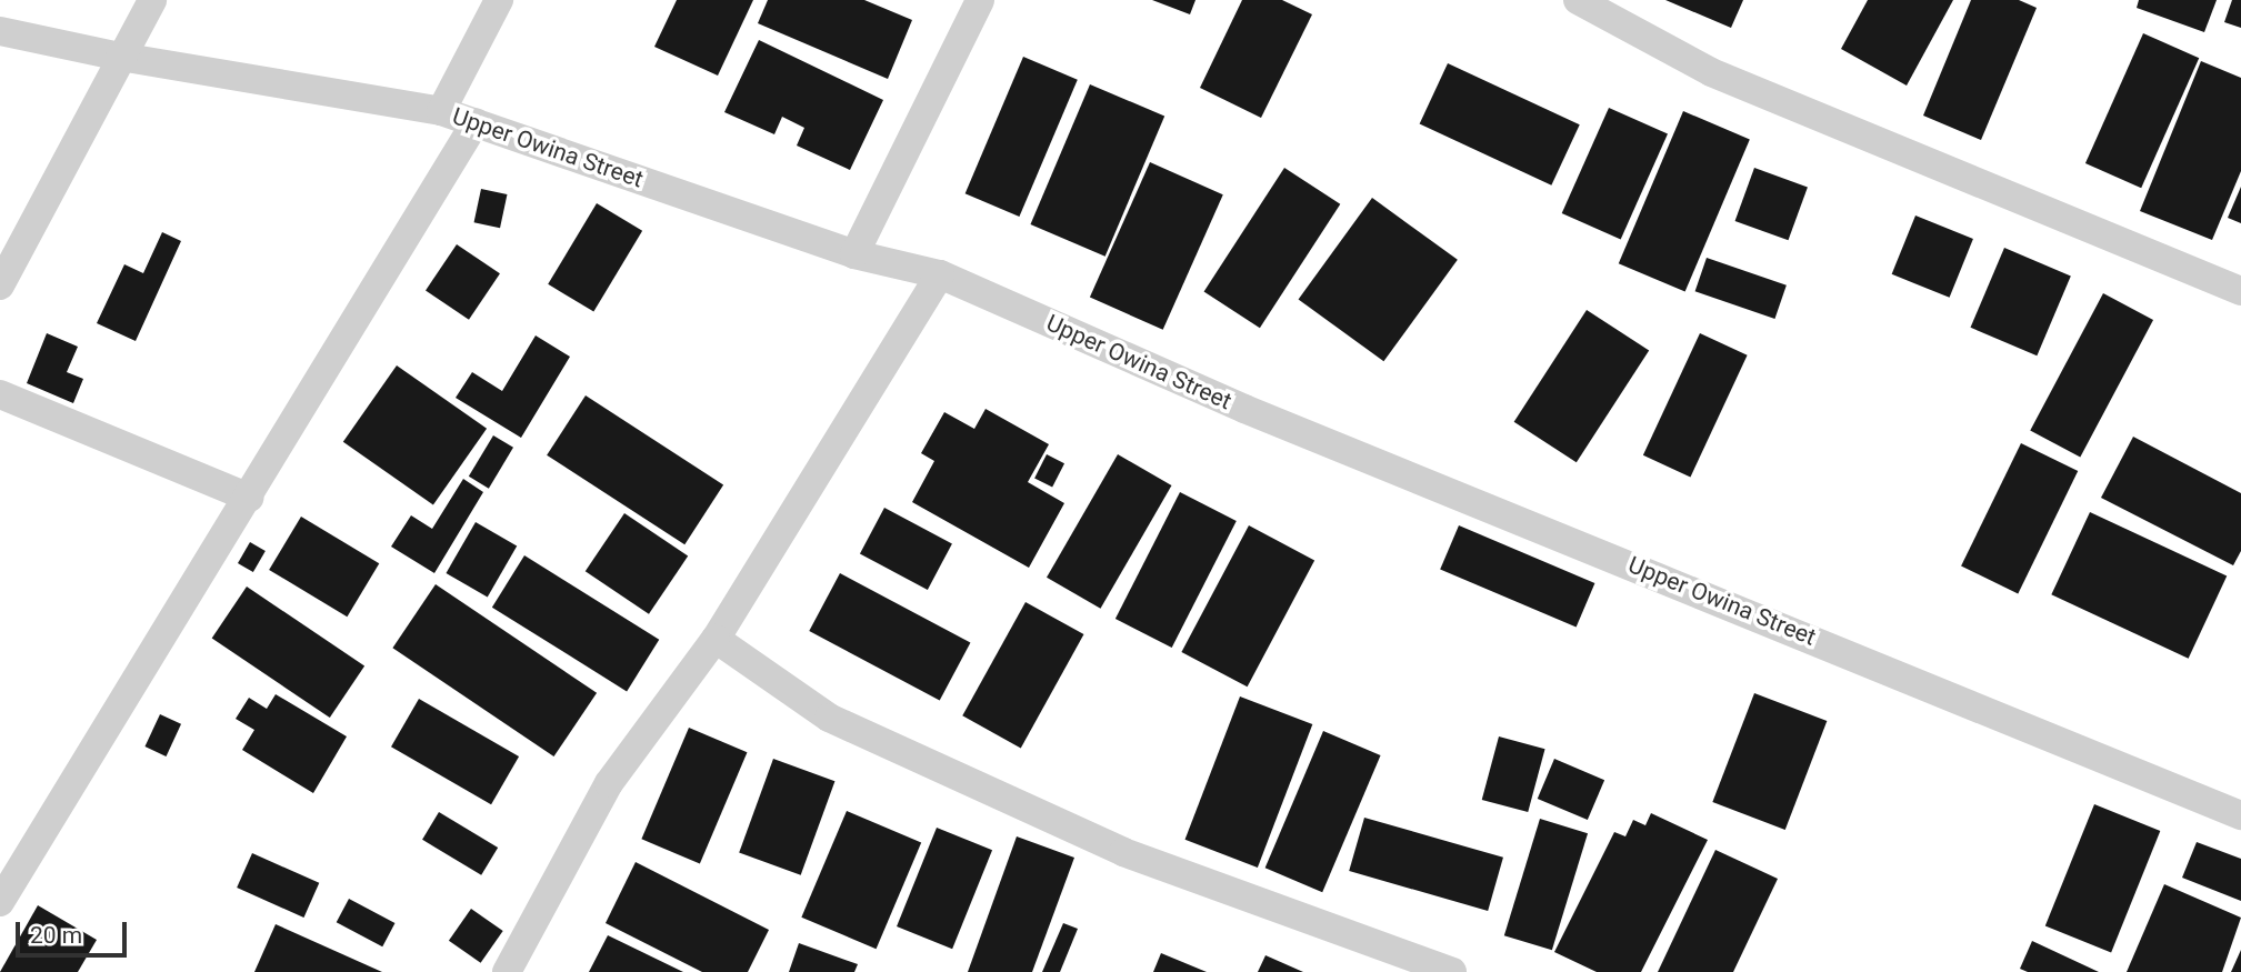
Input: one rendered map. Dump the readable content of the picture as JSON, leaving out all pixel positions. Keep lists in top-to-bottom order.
{
  "streets": {
    "street": ["Upper Owina Street"]
  },
  "scale_bar": "20 m"
}
